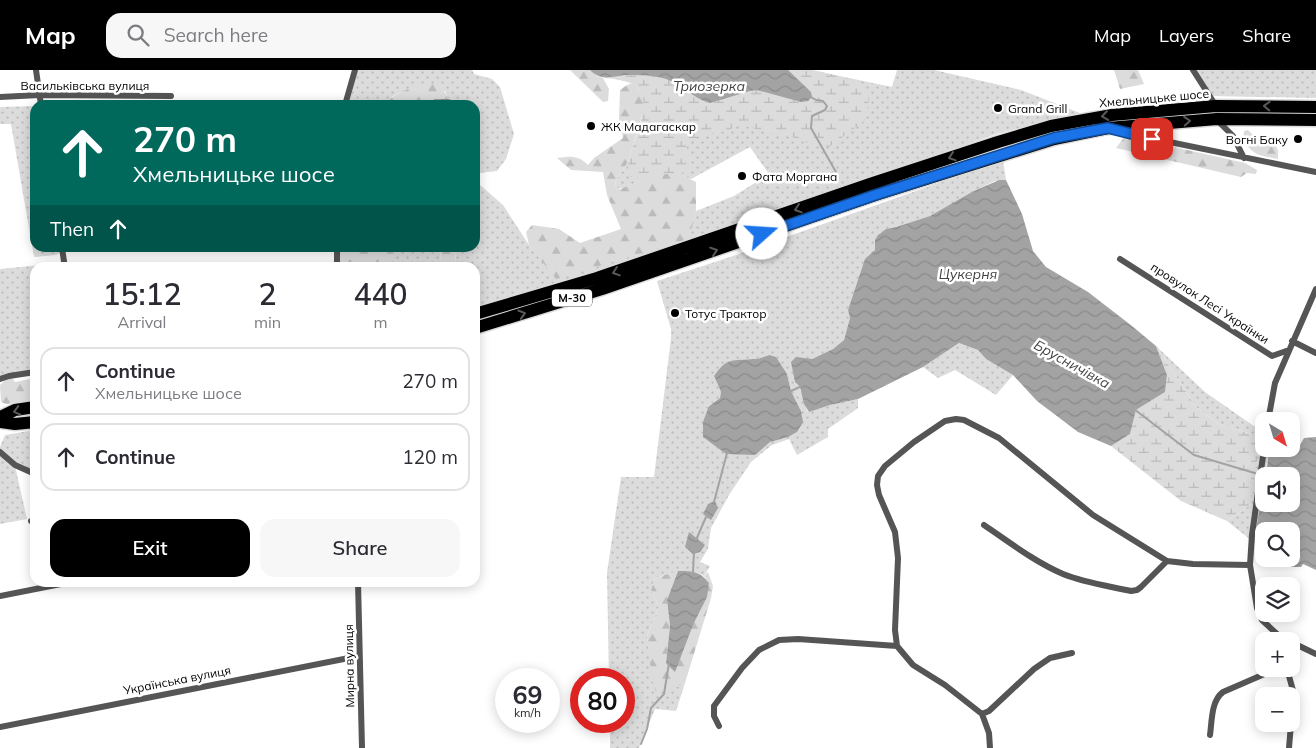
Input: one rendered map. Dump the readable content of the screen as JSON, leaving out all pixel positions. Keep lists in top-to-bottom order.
{
  "streets": {
    "highway": ["Хмельницьке шосе", "М-30"],
    "street": [
      "Васильківська вулиця",
      "провулок Лесі Українки",
      "Мирна вулиця",
      "Українська вулиця"
    ]
  },
  "crossings": [
    ["Хмельницьке шосе", "М-30"],
    ["Мирна вулиця", "Українська вулиця"]
  ],
  "water": ["Триозерка", "Цукерня", "Брусничівка"],
  "places": [
    "Grand Grill",
    "ЖК Мадагаскар",
    "Вогні Баку",
    "Фата Моргана",
    "Тотус Трактор"
  ],
  "north": "bottom right",
  "page": {
    "header": "Map",
    "search": "Search here",
    "nav": ["Map", "Layers", "Share"],
    "turn": ["270 m", "Хмельницьке шосе"],
    "then": "Then",
    "eta": [
      "15:12",
      "Arrival",
      "2",
      "min",
      "440",
      "m"
    ],
    "list": [
      {
        "name": "Continue",
        "note": "Хмельницьке шосе",
        "value": "270 m"
      },
      {
        "name": "Continue",
        "value": "120 m"
      }
    ],
    "map_buttons": ["+", "−"],
    "buttons": ["Exit", "Share"],
    "speed": "69 km/h",
    "limit": "80"
  }
}
